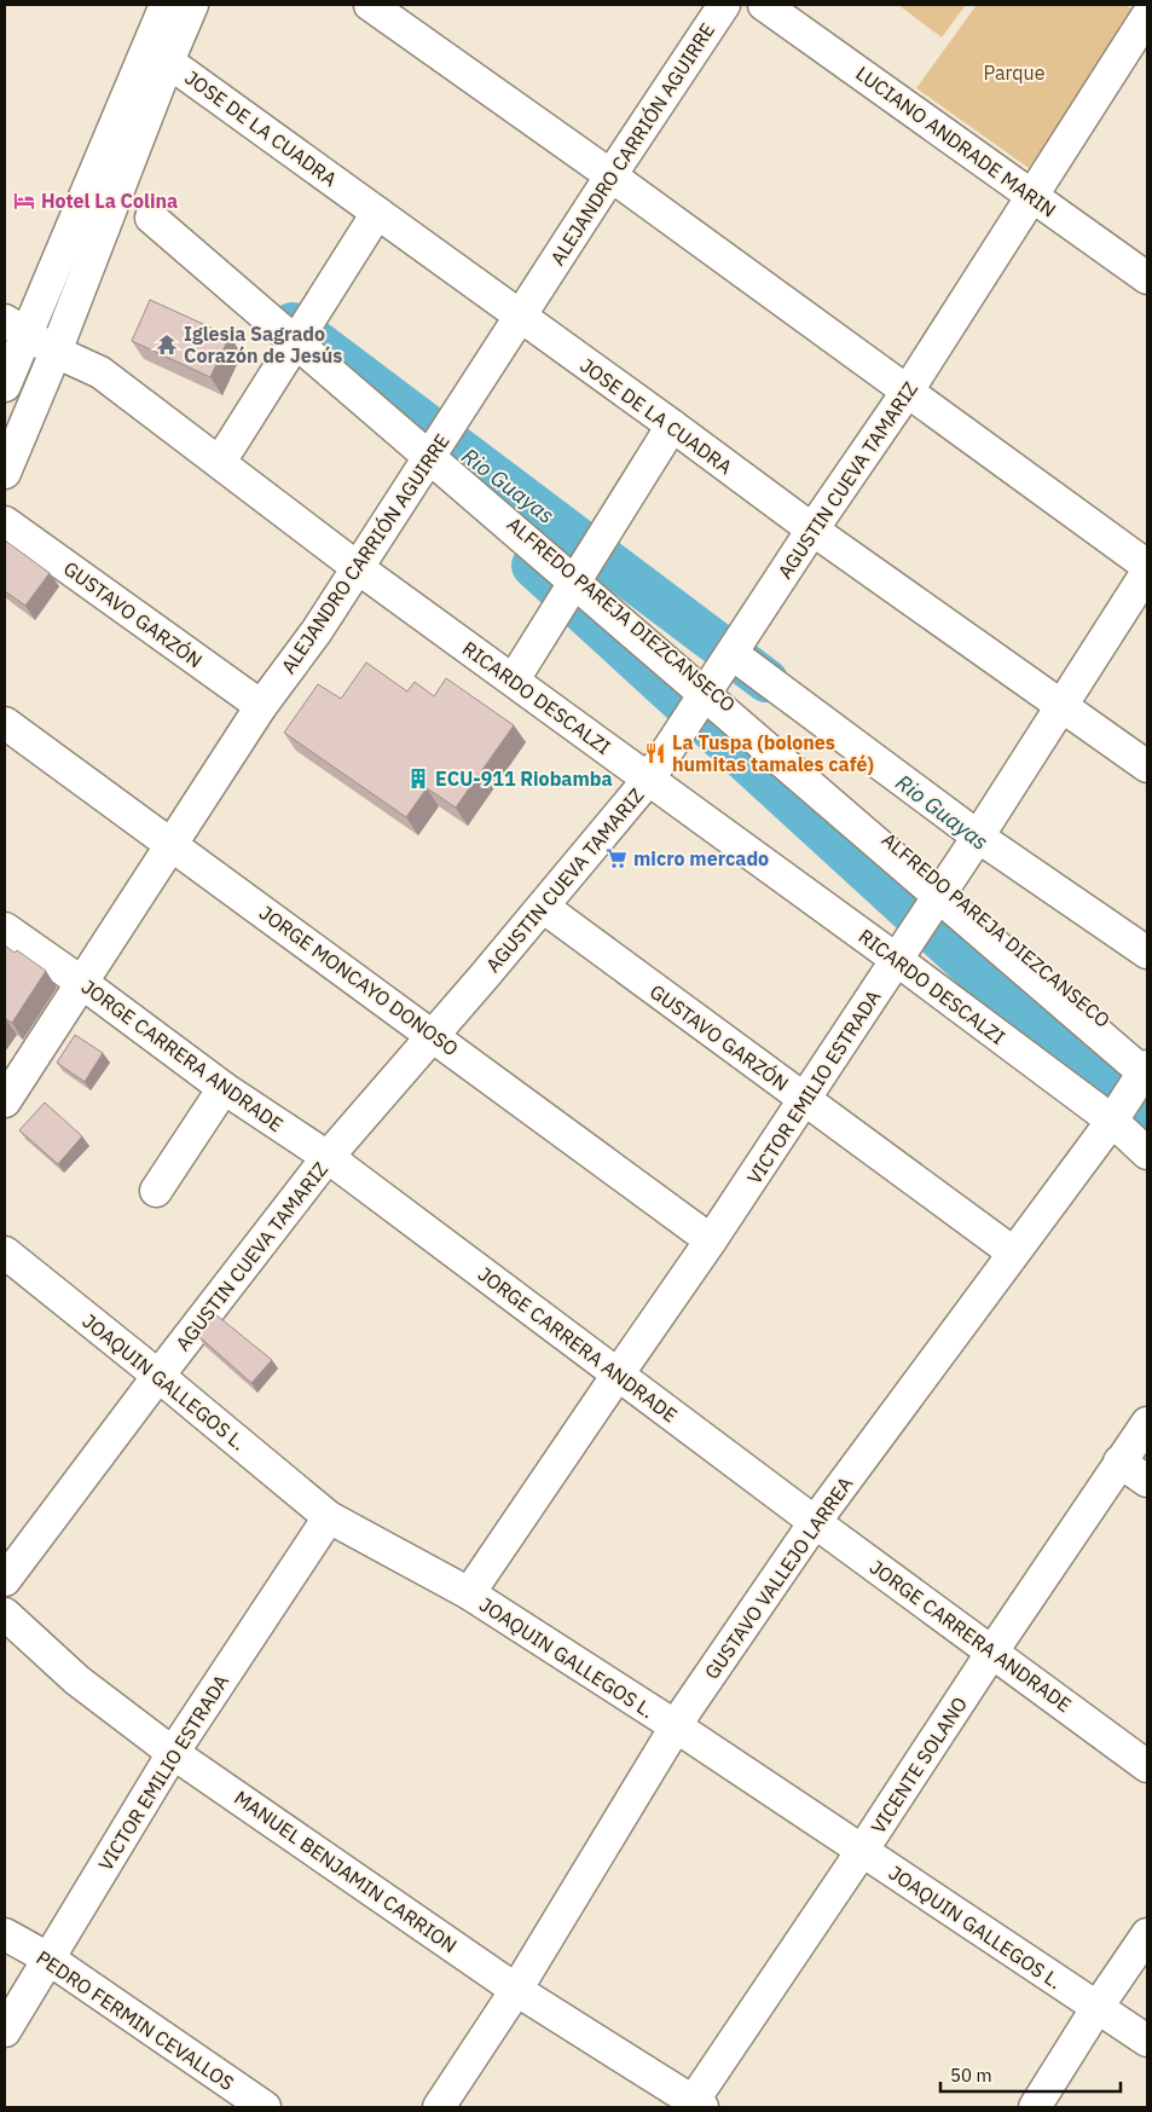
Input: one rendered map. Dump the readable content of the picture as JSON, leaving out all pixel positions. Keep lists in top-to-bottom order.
{
  "streets": {
    "street": [
      "JOSE DE LA CUADRA",
      "LUCIANO ANDRADE MARIN",
      "ALEJANDRO CARRIÓN AGUIRRE",
      "AGUSTIN CUEVA TAMARIZ",
      "GUSTAVO GARZÓN",
      "ALFREDO PAREJA DIEZCANSECO",
      "RICARDO DESCALZI",
      "JORGE MONCAYO DONOSO",
      "JORGE CARRERA ANDRADE",
      "VICTOR EMILIO ESTRADA",
      "JOAQUIN GALLEGOS L.",
      "GUSTAVO VALLEJO LARREA",
      "VICENTE SOLANO",
      "MANUEL BENJAMIN CARRION",
      "PEDRO FERMIN CEVALLOS"
    ]
  },
  "crossings": [
    ["JOSE DE LA CUADRA", "ALEJANDRO CARRIÓN AGUIRRE"],
    ["JOSE DE LA CUADRA", "AGUSTIN CUEVA TAMARIZ"],
    ["JOSE DE LA CUADRA", "VICTOR EMILIO ESTRADA"],
    ["LUCIANO ANDRADE MARIN", "AGUSTIN CUEVA TAMARIZ"],
    ["ALEJANDRO CARRIÓN AGUIRRE", "GUSTAVO GARZÓN"],
    ["ALEJANDRO CARRIÓN AGUIRRE", "RICARDO DESCALZI"],
    ["ALEJANDRO CARRIÓN AGUIRRE", "JORGE MONCAYO DONOSO"],
    ["ALEJANDRO CARRIÓN AGUIRRE", "JORGE CARRERA ANDRADE"],
    ["AGUSTIN CUEVA TAMARIZ", "GUSTAVO GARZÓN"],
    ["AGUSTIN CUEVA TAMARIZ", "RICARDO DESCALZI"],
    ["AGUSTIN CUEVA TAMARIZ", "JORGE MONCAYO DONOSO"],
    ["AGUSTIN CUEVA TAMARIZ", "JORGE CARRERA ANDRADE"],
    ["AGUSTIN CUEVA TAMARIZ", "JOAQUIN GALLEGOS L."],
    ["GUSTAVO GARZÓN", "VICTOR EMILIO ESTRADA"],
    ["GUSTAVO GARZÓN", "GUSTAVO VALLEJO LARREA"],
    ["RICARDO DESCALZI", "VICTOR EMILIO ESTRADA"],
    ["RICARDO DESCALZI", "GUSTAVO VALLEJO LARREA"],
    ["JORGE MONCAYO DONOSO", "VICTOR EMILIO ESTRADA"],
    ["JORGE CARRERA ANDRADE", "VICTOR EMILIO ESTRADA"],
    ["JORGE CARRERA ANDRADE", "GUSTAVO VALLEJO LARREA"],
    ["JORGE CARRERA ANDRADE", "VICENTE SOLANO"],
    ["VICTOR EMILIO ESTRADA", "JOAQUIN GALLEGOS L."],
    ["VICTOR EMILIO ESTRADA", "MANUEL BENJAMIN CARRION"],
    ["VICTOR EMILIO ESTRADA", "PEDRO FERMIN CEVALLOS"],
    ["JOAQUIN GALLEGOS L.", "GUSTAVO VALLEJO LARREA"],
    ["JOAQUIN GALLEGOS L.", "VICENTE SOLANO"],
    ["GUSTAVO VALLEJO LARREA", "MANUEL BENJAMIN CARRION"],
    ["VICENTE SOLANO", "MANUEL BENJAMIN CARRION"]
  ],
  "water": ["Rio Guayas"],
  "parks": ["Parque"],
  "places": {
    "hotel": ["Hotel La Colina"],
    "temple": ["Iglesia Sagrado Corazón de Jesús"],
    "restaurant": ["La Tuspa (bolones humitas tamales café)"],
    "building": ["ECU-911 Riobamba"],
    "supermarket": ["micro mercado"]
  },
  "scale_bar": "50 m"
}
